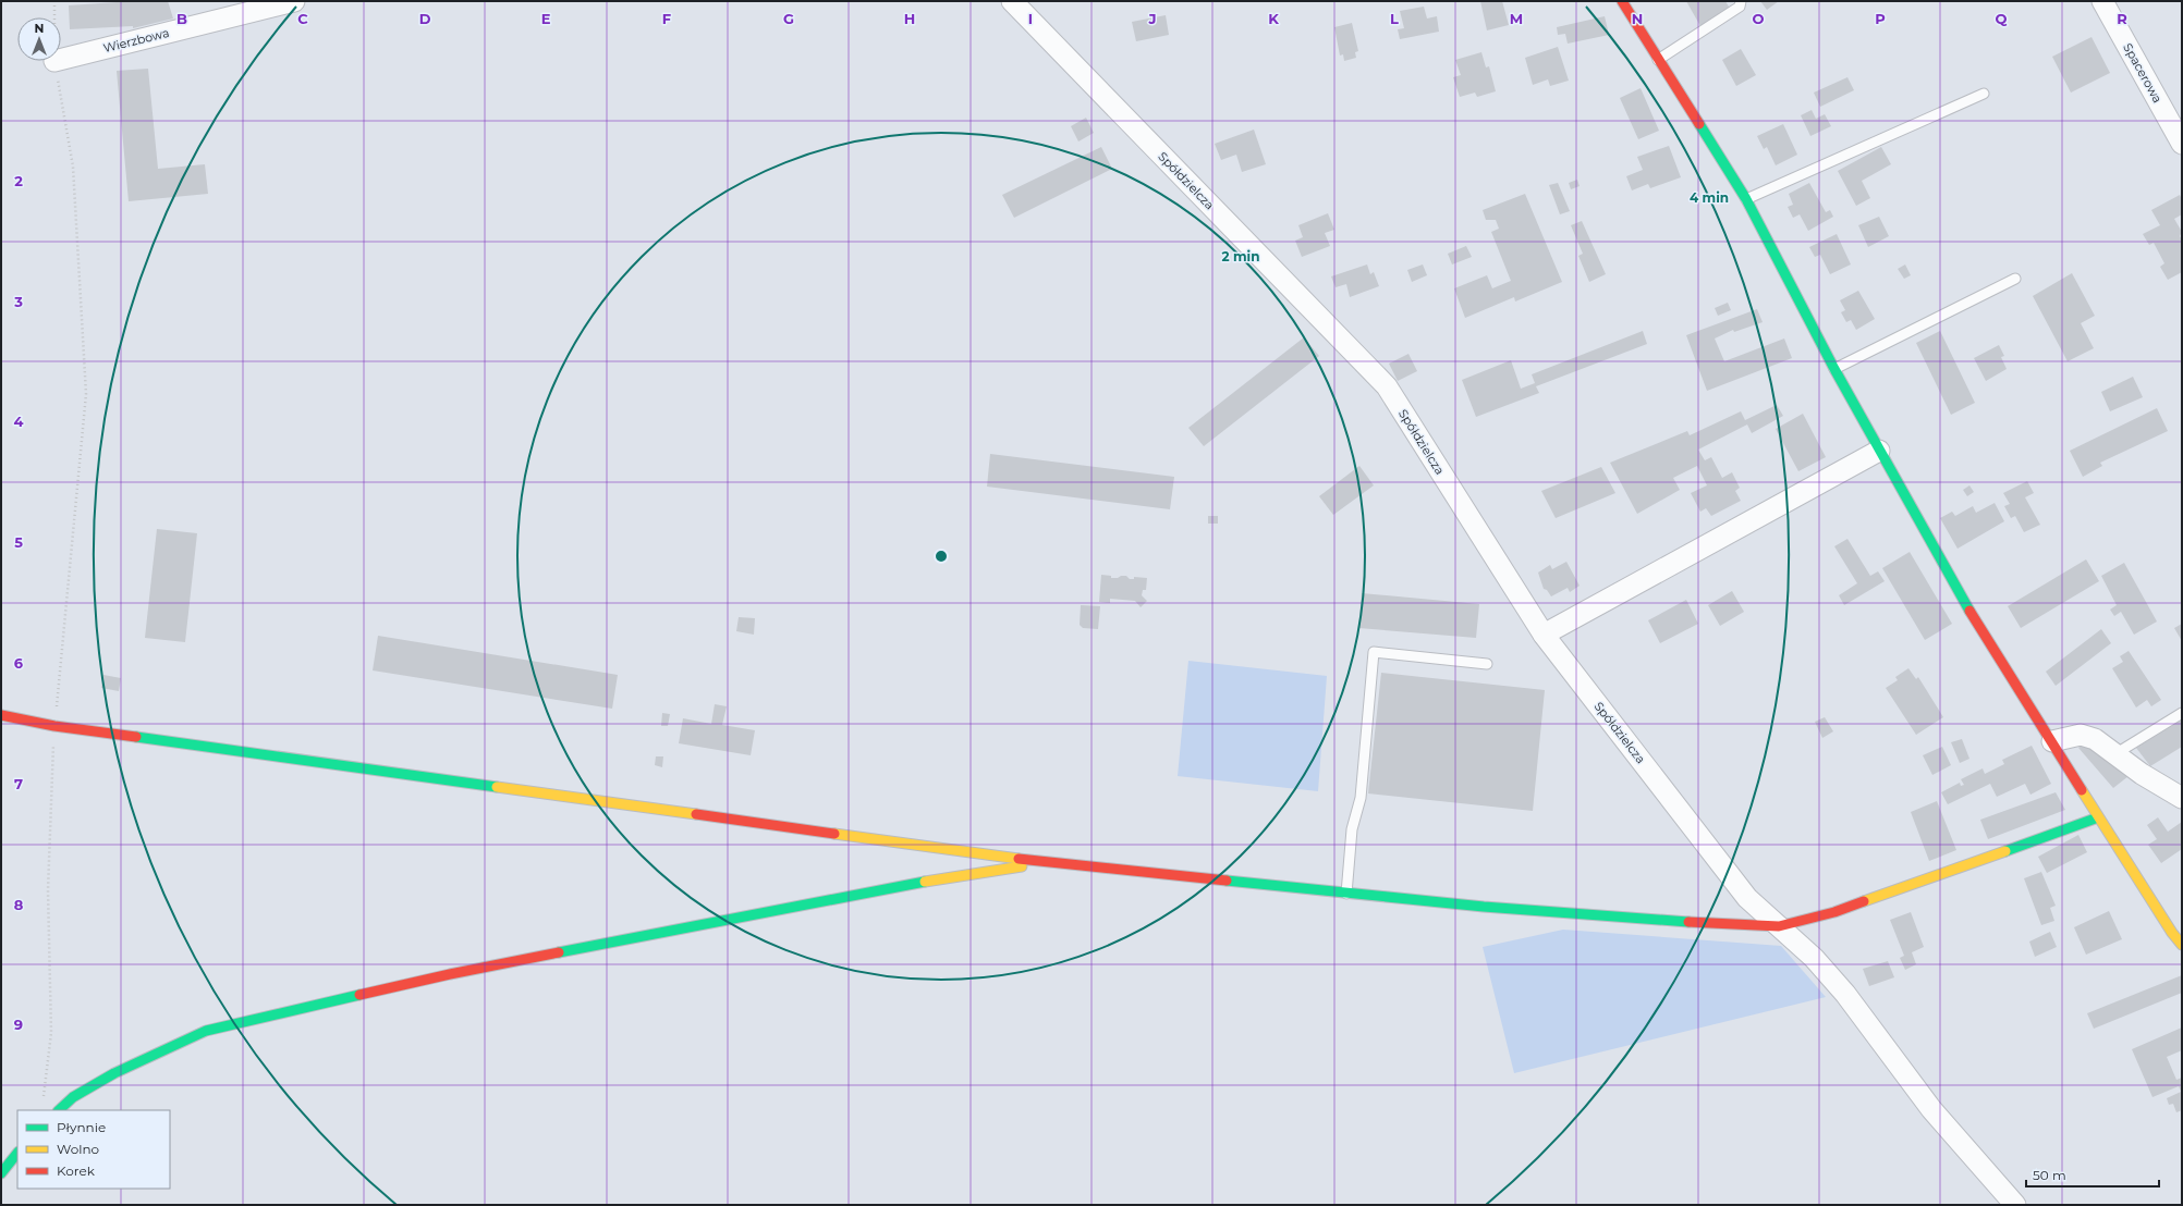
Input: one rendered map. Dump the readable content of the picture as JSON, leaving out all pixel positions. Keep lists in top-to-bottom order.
{
  "streets": {
    "street": ["Wierzbowa", "Spacerowa", "Spółdzielcza"]
  },
  "legend": ["Płynnie", "Wolno", "Korek"],
  "scale_bar": "50 m",
  "north": "top",
  "grid": {
    "columns": [
      "B",
      "C",
      "D",
      "E",
      "F",
      "G",
      "H",
      "I",
      "J",
      "K",
      "L",
      "M",
      "N",
      "O",
      "P",
      "Q",
      "R"
    ],
    "rows": [
      "2",
      "3",
      "4",
      "5",
      "6",
      "7",
      "8",
      "9"
    ]
  },
  "rings": ["4 min", "2 min"]
}
